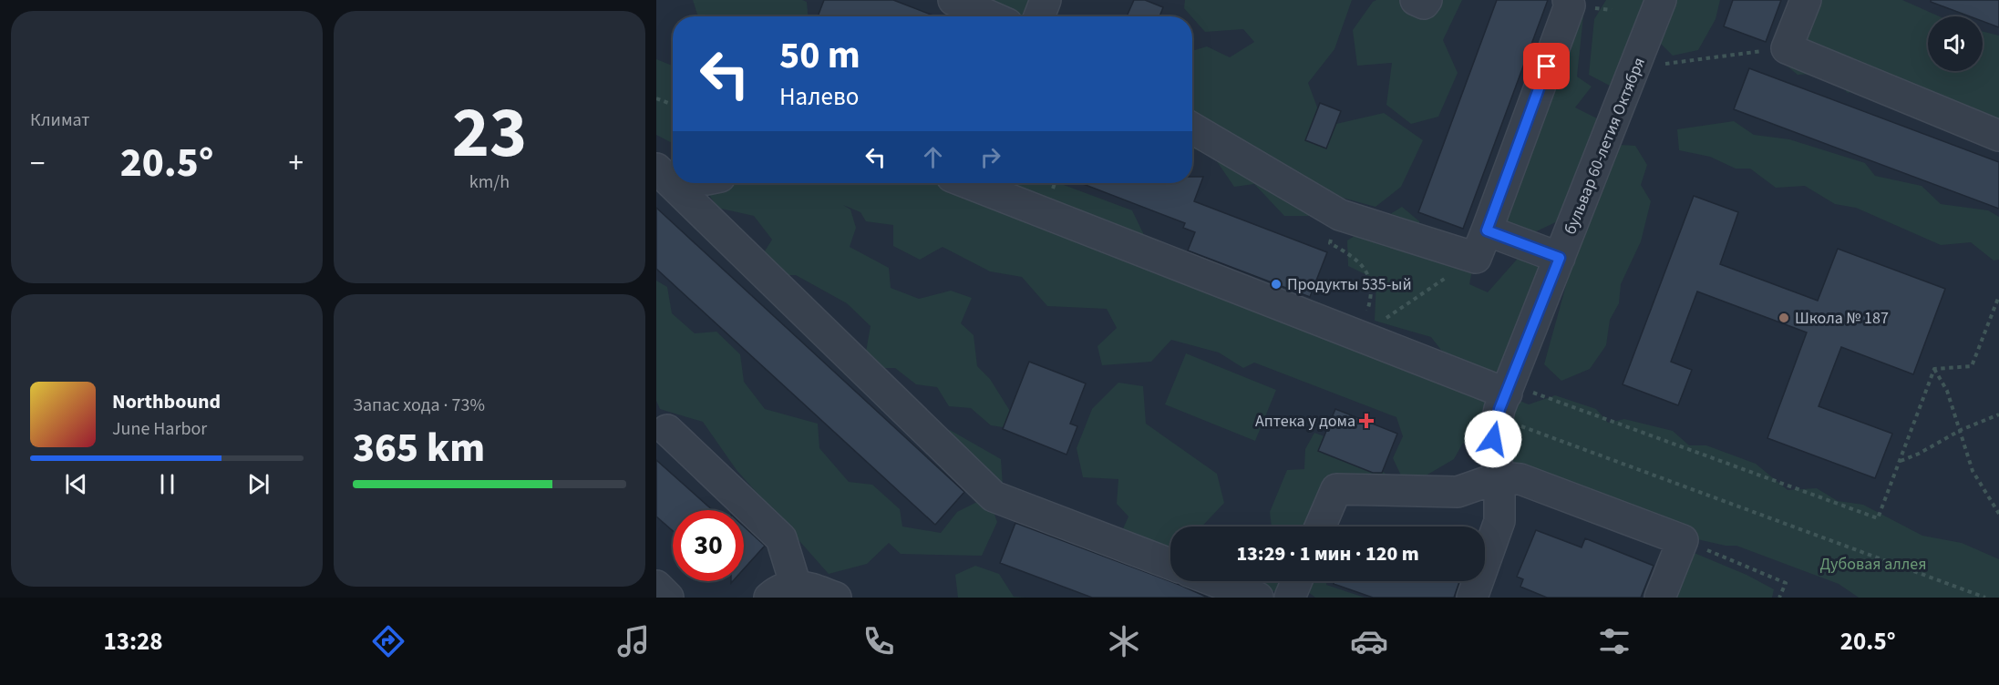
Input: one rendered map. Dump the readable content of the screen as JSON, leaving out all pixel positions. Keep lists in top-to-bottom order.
{
  "streets": {
    "street": ["бульвар 60-летия Октября"]
  },
  "parks": ["Дубовая аллея"],
  "places": {
    "other": ["Продукты 535-ый", "Школа № 187"],
    "health": ["Аптека у дома"]
  },
  "page": {
    "tile": [
      "Климат",
      ["23", "km/h"],
      ["Запас хода · 73%", "365 km"]
    ],
    "turn": ["50 m", "Налево"],
    "heat": ["−", "20.5°", "+"],
    "song": ["Northbound", "June Harbor"],
    "limit": "30",
    "trip": "13:29 · 1 мин · 120 m",
    "tabs": ["13:28", "20.5°"]
  }
}
